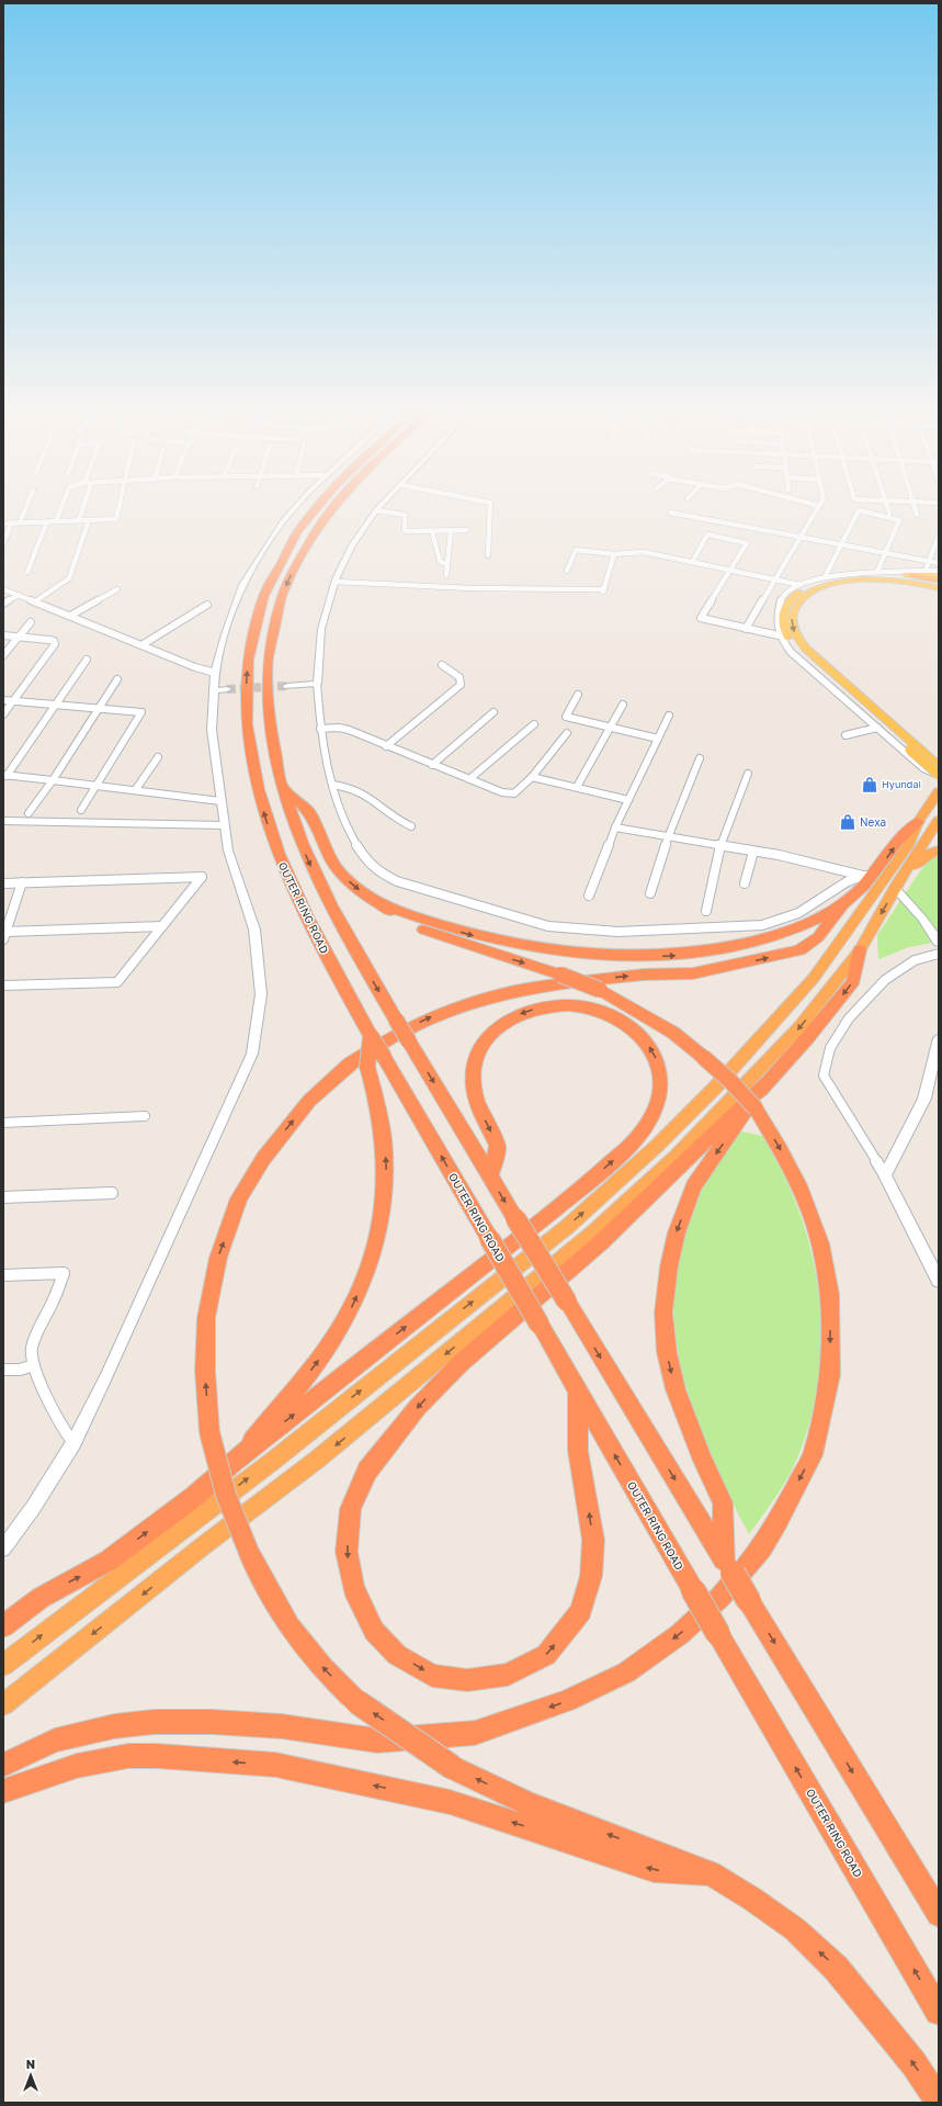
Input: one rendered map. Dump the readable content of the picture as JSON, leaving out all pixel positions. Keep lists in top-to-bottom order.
{
  "streets": {
    "highway": ["OUTER RING ROAD"]
  },
  "places": {
    "shop": ["Hyundai", "Nexa"]
  },
  "north": "top"
}
